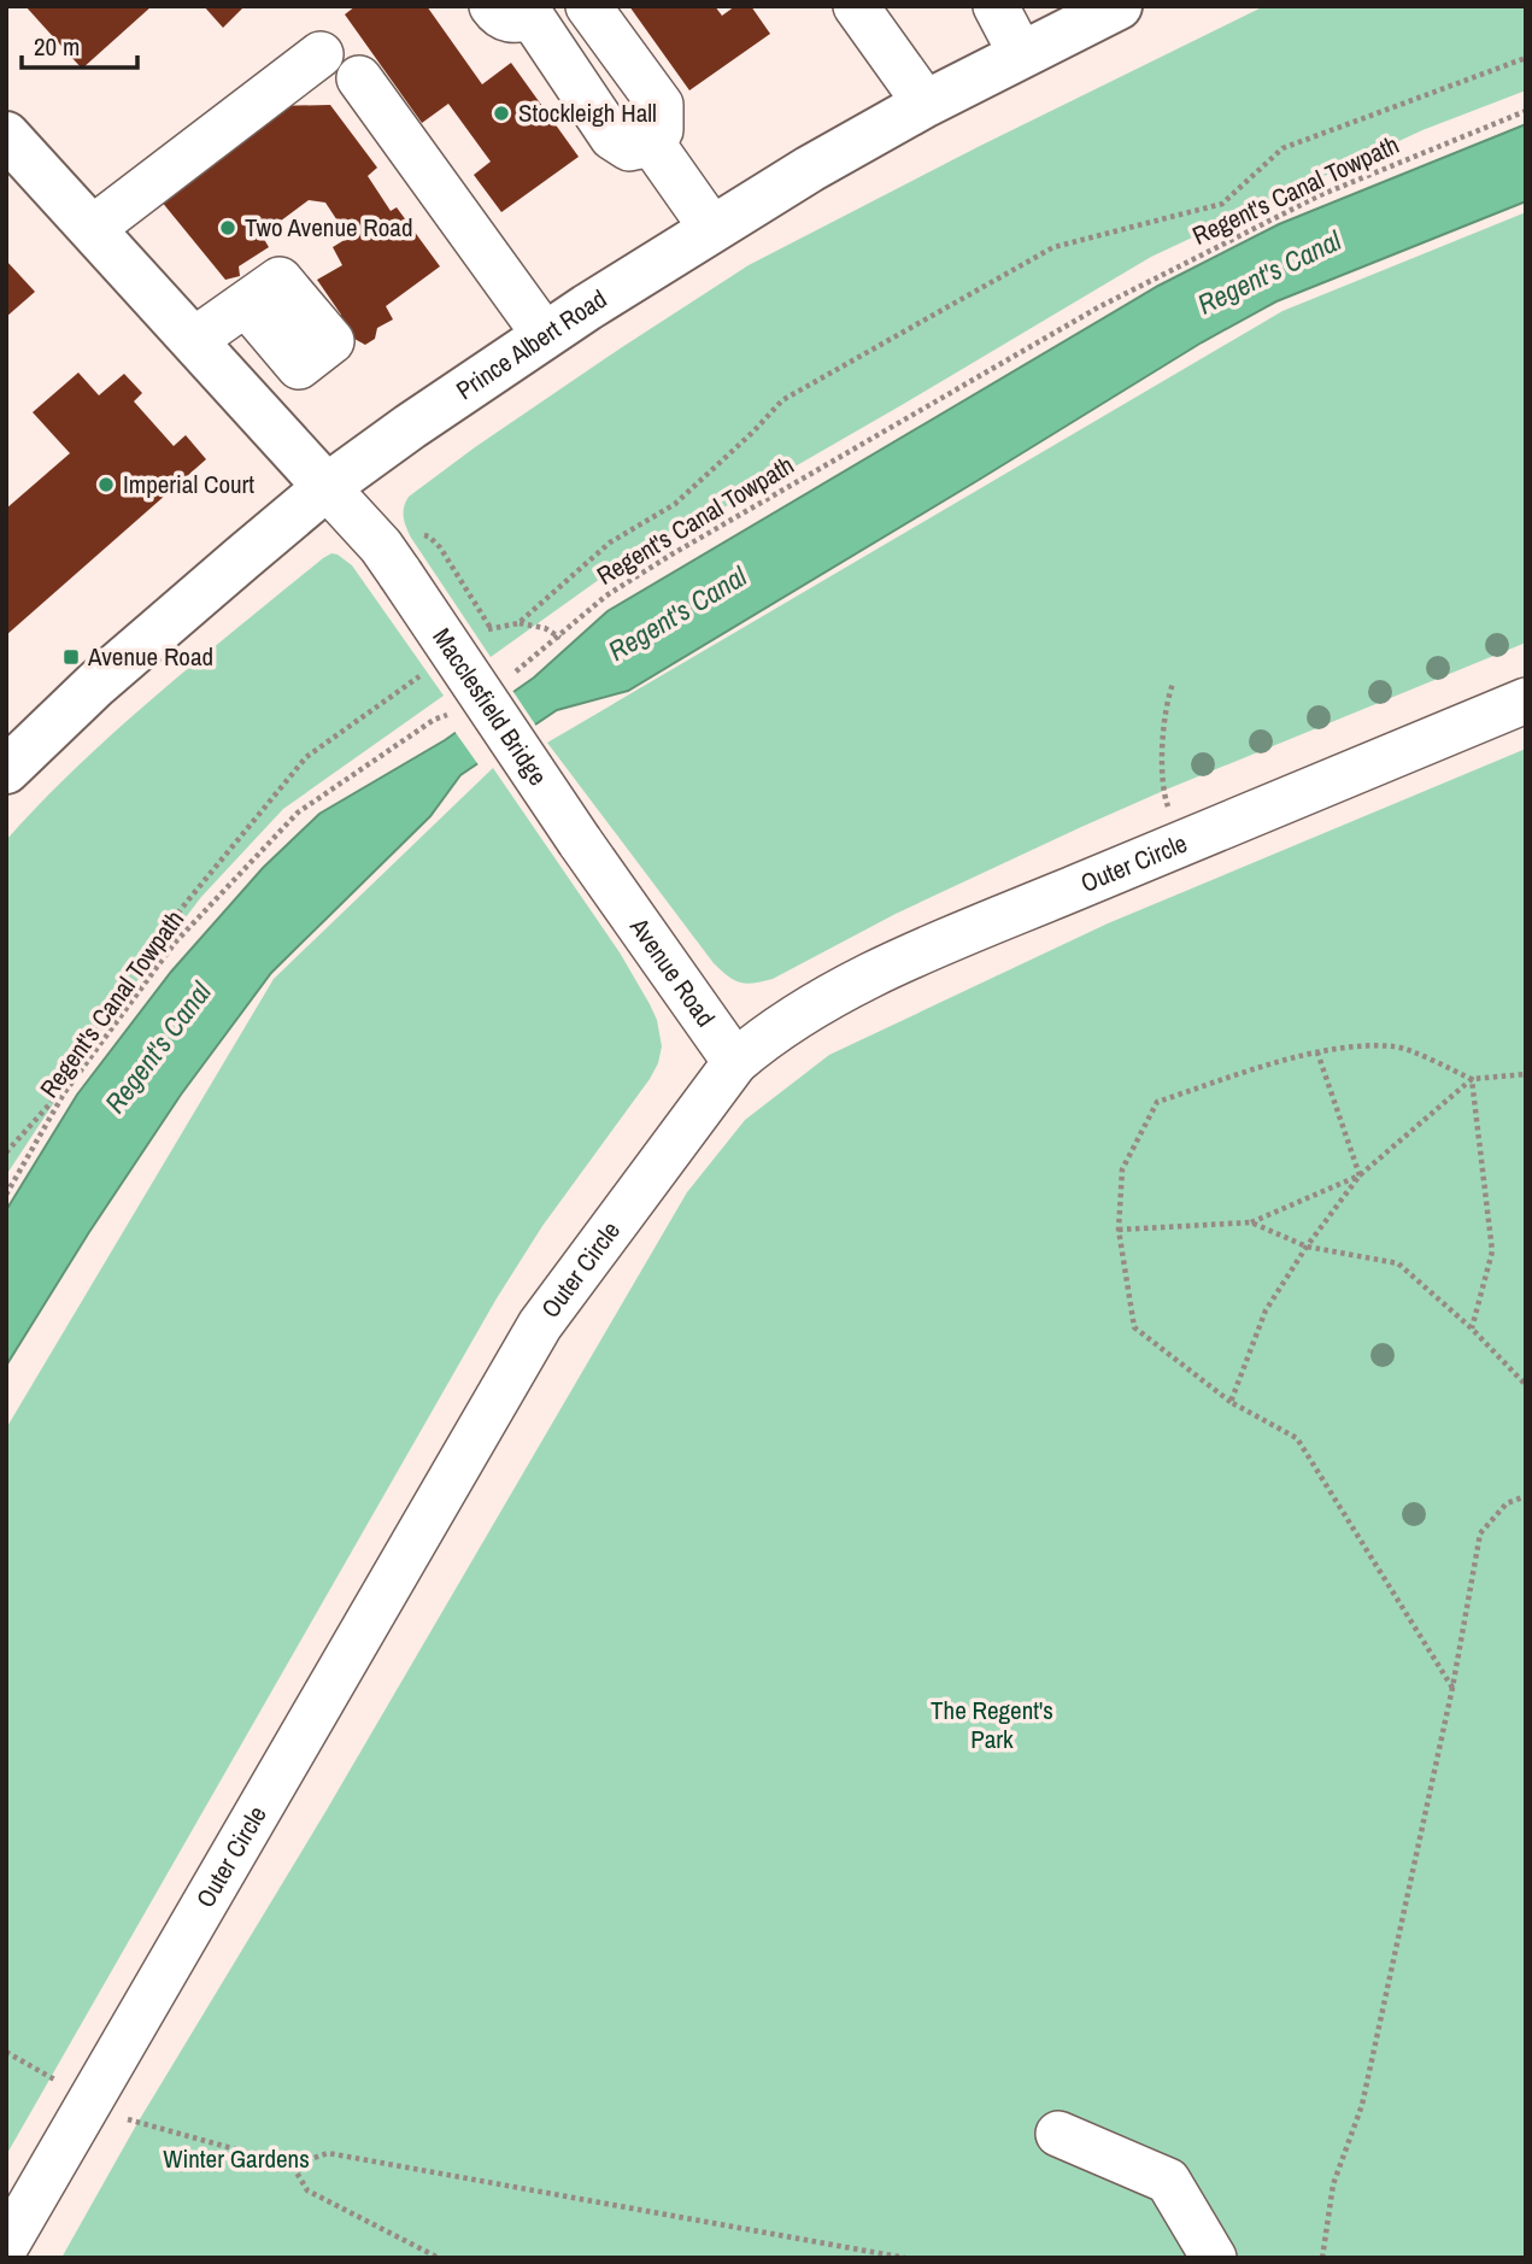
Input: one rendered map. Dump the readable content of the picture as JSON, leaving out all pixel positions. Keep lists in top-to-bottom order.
{
  "streets": {
    "main road": ["Prince Albert Road"],
    "street": ["Macclesfield Bridge", "Outer Circle", "Avenue Road"],
    "path": ["Regent's Canal Towpath"]
  },
  "crossings": [
    ["Prince Albert Road", "Macclesfield Bridge"],
    ["Macclesfield Bridge", "Avenue Road"],
    ["Outer Circle", "Avenue Road"]
  ],
  "water": ["Regent's Canal"],
  "parks": ["The Regent's Park", "Winter Gardens"],
  "places": {
    "other": ["Stockleigh Hall", "Two Avenue Road", "Imperial Court"],
    "transit": ["Avenue Road"]
  },
  "scale_bar": "20 m"
}
